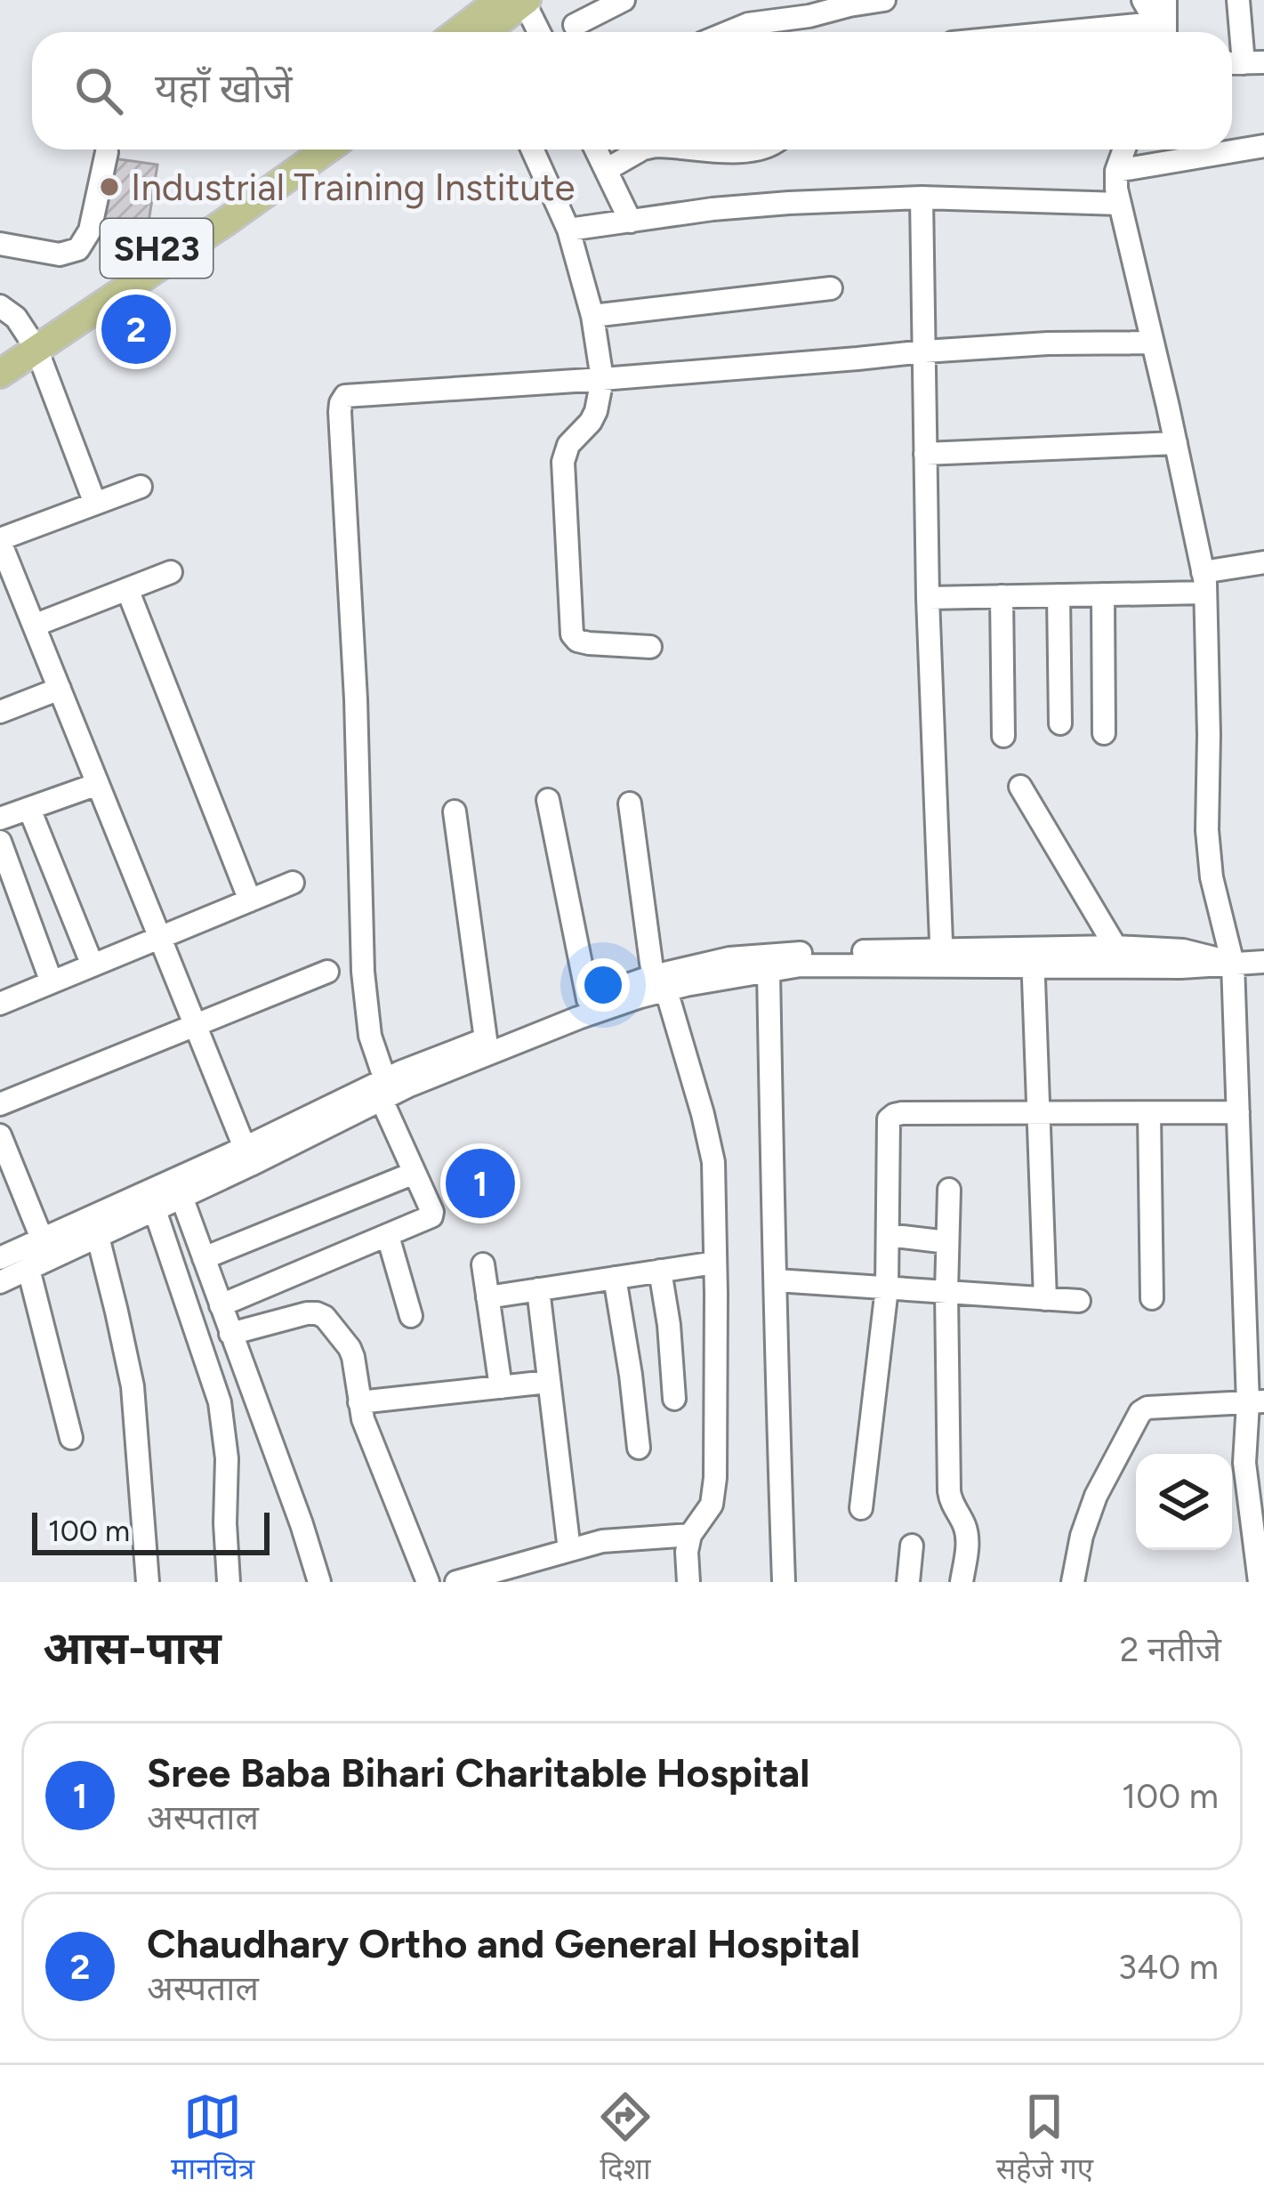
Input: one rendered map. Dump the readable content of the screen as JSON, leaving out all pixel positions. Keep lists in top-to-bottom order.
{
  "streets": {
    "main road": ["SH23"]
  },
  "places": ["Industrial Training Institute"],
  "scale_bar": "100 m",
  "page": {
    "search": "यहाँ खोजें",
    "pins": ["2", "1"],
    "scale": "100 m",
    "heading": ["आस-पास", "2 नतीजे"],
    "list": [
      {
        "mark": "1",
        "name": "Sree Baba Bihari Charitable Hospital",
        "note": "अस्पताल",
        "value": "100 m"
      },
      {
        "mark": "2",
        "name": "Chaudhary Ortho and General Hospital",
        "note": "अस्पताल",
        "value": "340 m"
      }
    ],
    "nav": ["मानचित्र", "दिशा", "सहेजे गए"]
  }
}
